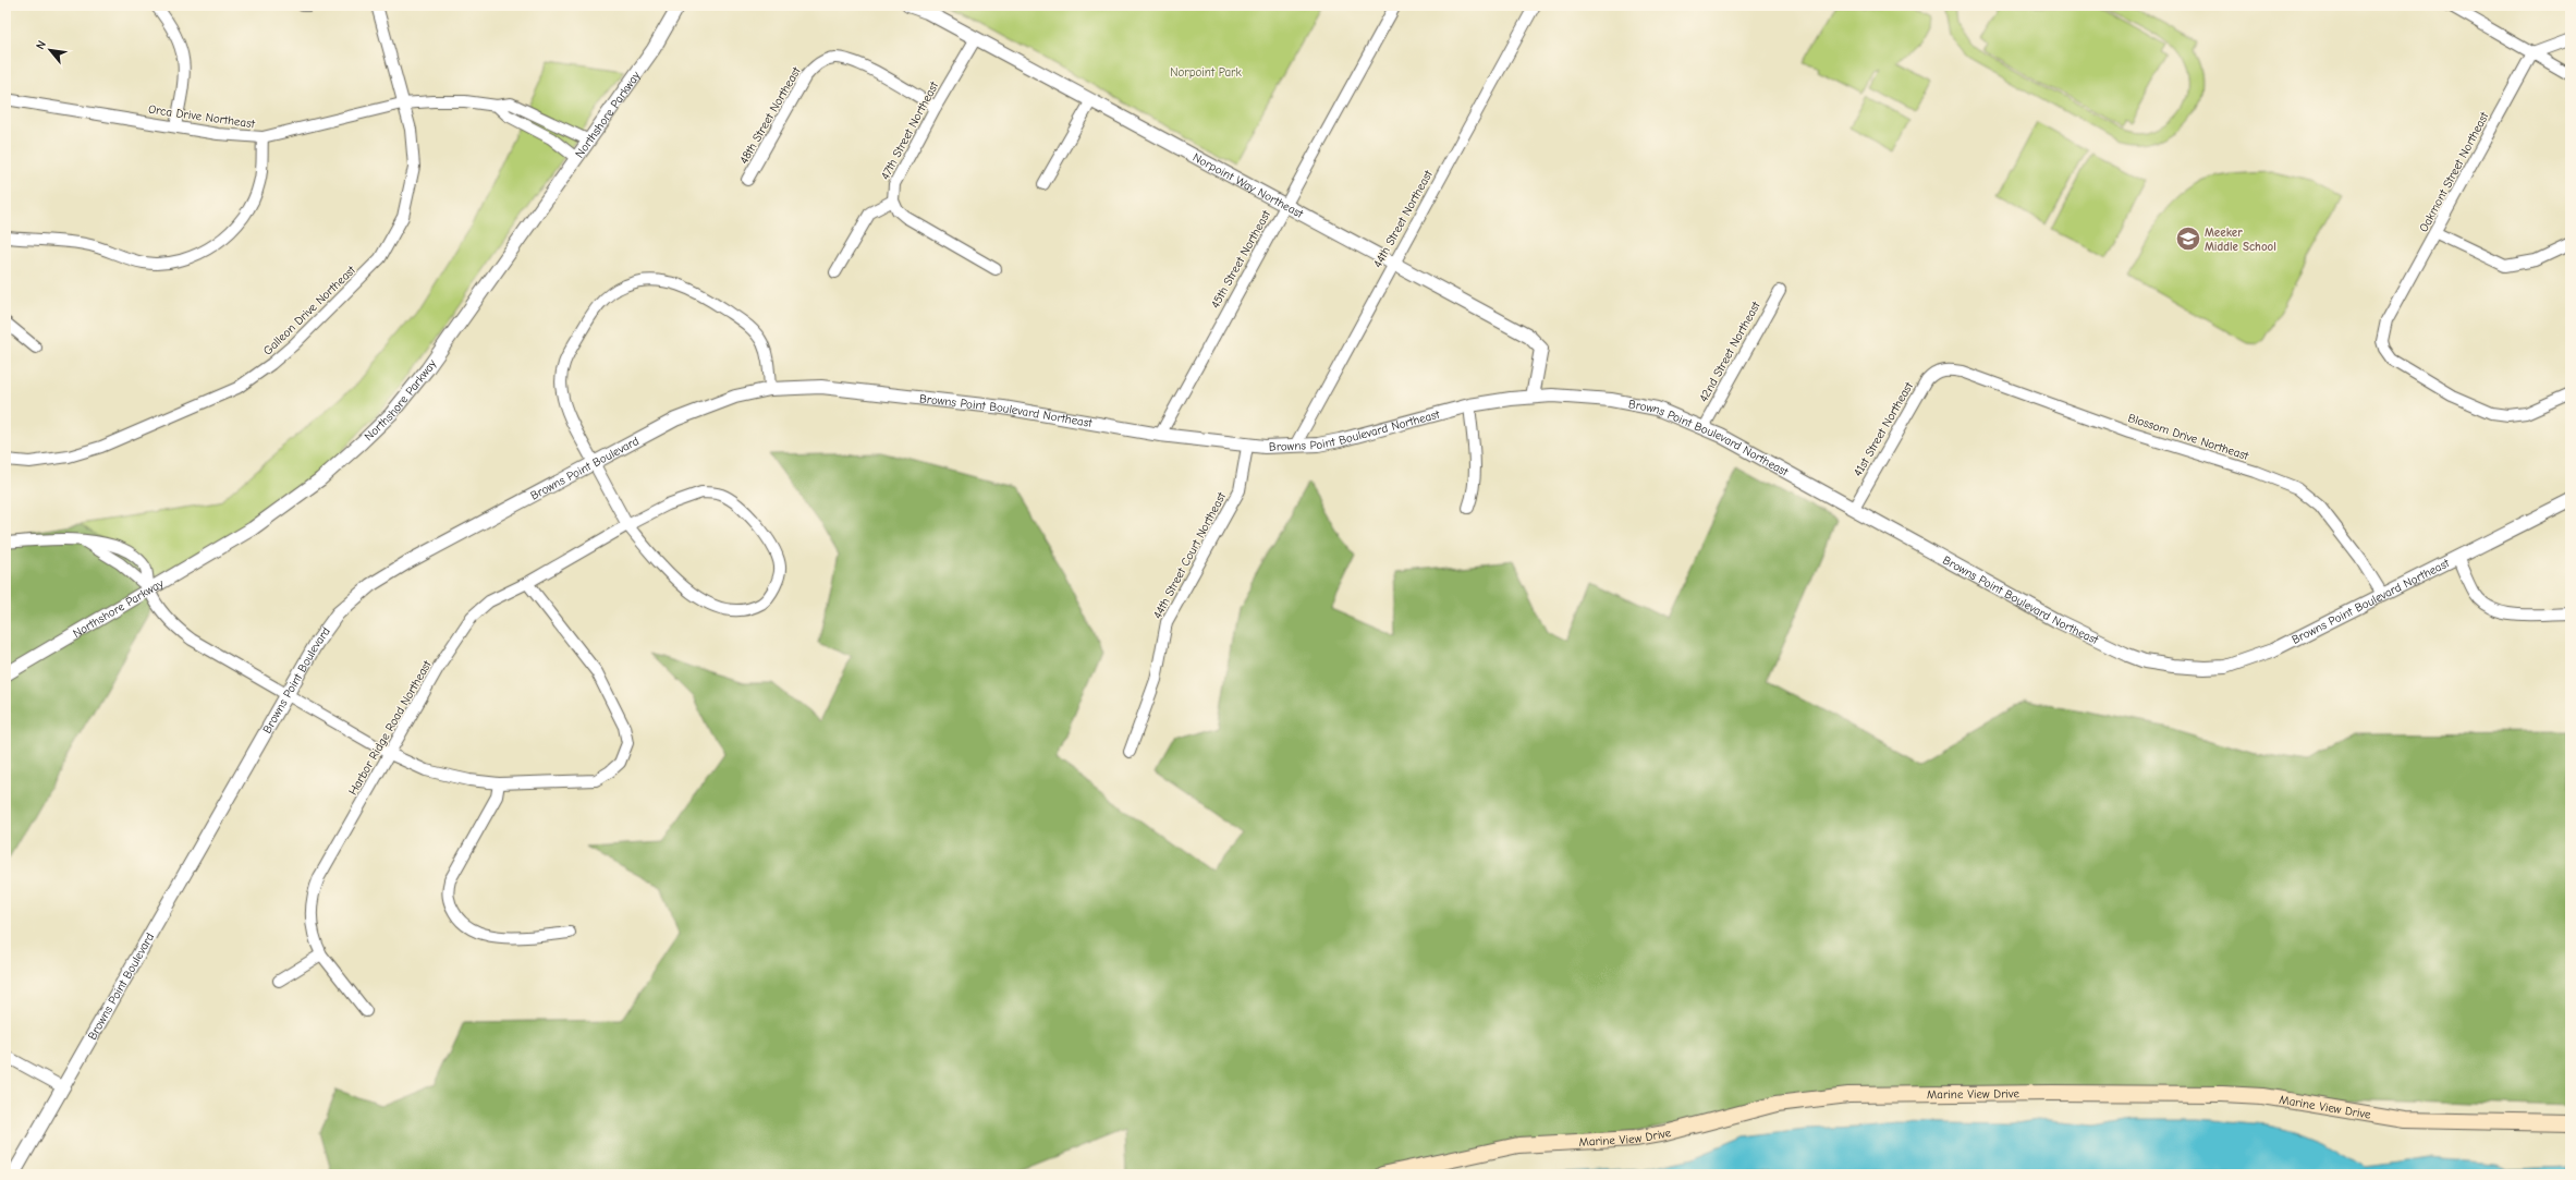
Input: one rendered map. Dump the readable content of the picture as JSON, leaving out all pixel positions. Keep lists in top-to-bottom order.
{
  "streets": {
    "main road": ["Marine View Drive"],
    "street": [
      "Northshore Parkway",
      "48th Street Northeast",
      "Orca Drive Northeast",
      "47th Street Northeast",
      "Oakmont Street Northeast",
      "Norpoint Way Northeast",
      "44th Street Northeast",
      "45th Street Northeast",
      "Galleon Drive Northeast",
      "42nd Street Northeast",
      "Browns Point Boulevard Northeast",
      "41st Street Northeast",
      "Blossom Drive Northeast",
      "Browns Point Boulevard",
      "44th Street Court Northeast",
      "Harbor Ridge Road Northeast"
    ]
  },
  "crossings": [
    ["Northshore Parkway", "Orca Drive Northeast"],
    ["48th Street Northeast", "47th Street Northeast"],
    ["Orca Drive Northeast", "Galleon Drive Northeast"],
    ["47th Street Northeast", "Norpoint Way Northeast"],
    ["Norpoint Way Northeast", "44th Street Northeast"],
    ["Norpoint Way Northeast", "45th Street Northeast"],
    ["Norpoint Way Northeast", "Browns Point Boulevard Northeast"],
    ["44th Street Northeast", "Browns Point Boulevard Northeast"],
    ["45th Street Northeast", "Browns Point Boulevard Northeast"],
    ["42nd Street Northeast", "Browns Point Boulevard Northeast"],
    ["Browns Point Boulevard Northeast", "41st Street Northeast"],
    ["Browns Point Boulevard Northeast", "Blossom Drive Northeast"],
    ["Browns Point Boulevard Northeast", "Browns Point Boulevard"],
    ["Browns Point Boulevard Northeast", "44th Street Court Northeast"],
    ["41st Street Northeast", "Blossom Drive Northeast"]
  ],
  "parks": ["Norpoint Park"],
  "places": {
    "school or university": ["Meeker Middle School"]
  },
  "north": "top left"
}
